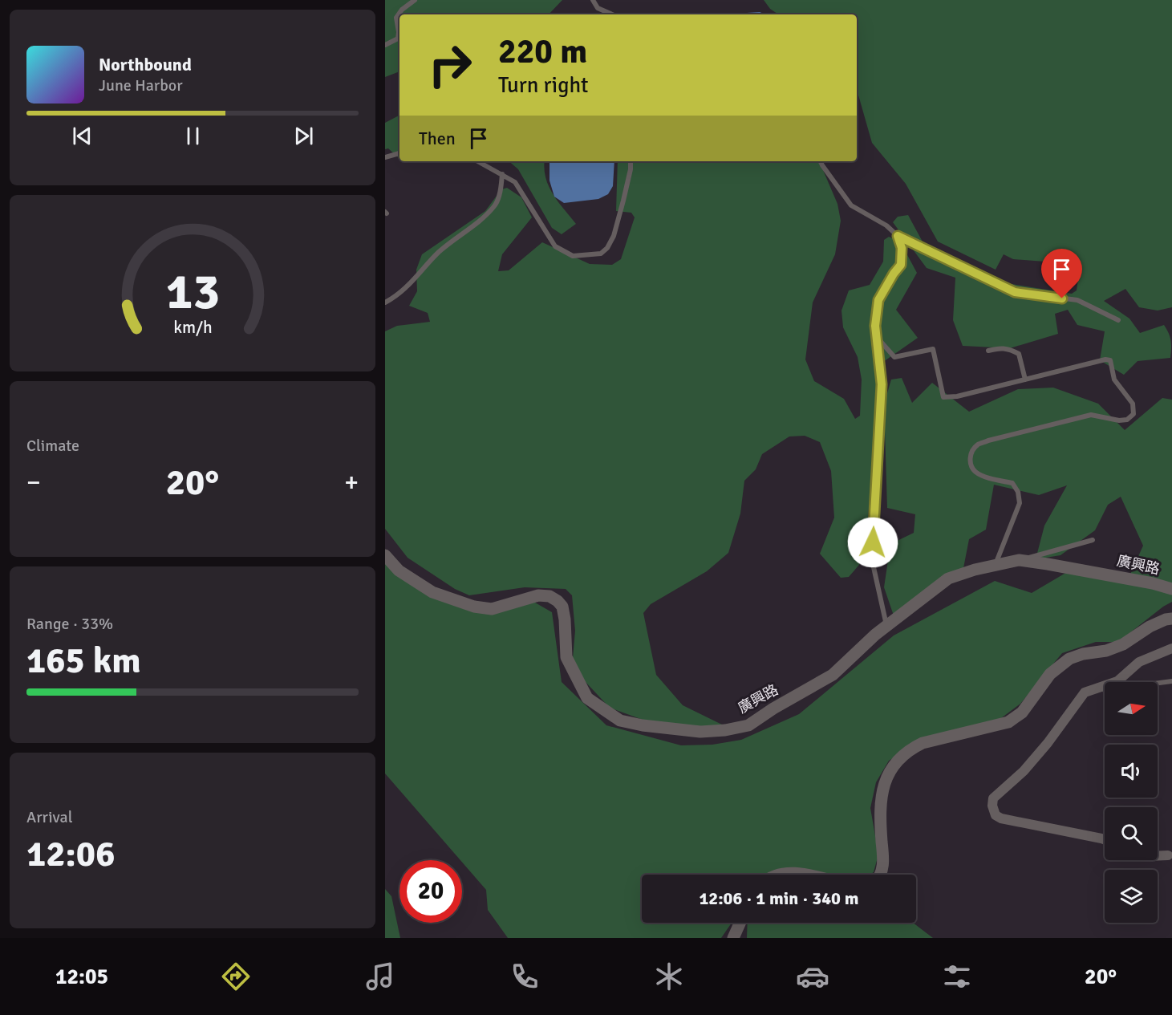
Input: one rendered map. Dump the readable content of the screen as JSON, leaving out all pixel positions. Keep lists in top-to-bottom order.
{
  "streets": {
    "street": ["廣興路"]
  },
  "north": "right",
  "page": {
    "turn": ["220 m", "Turn right"],
    "song": ["Northbound", "June Harbor"],
    "then": "Then",
    "tile": [
      "Climate",
      ["Range · 33%", "165 km"],
      ["Arrival", "12:06"]
    ],
    "heat": ["−", "20°", "+"],
    "limit": "20",
    "trip": "12:06 · 1 min · 340 m",
    "tabs": ["12:05", "20°"],
    "gauge": ["13", "km/h"]
  }
}
